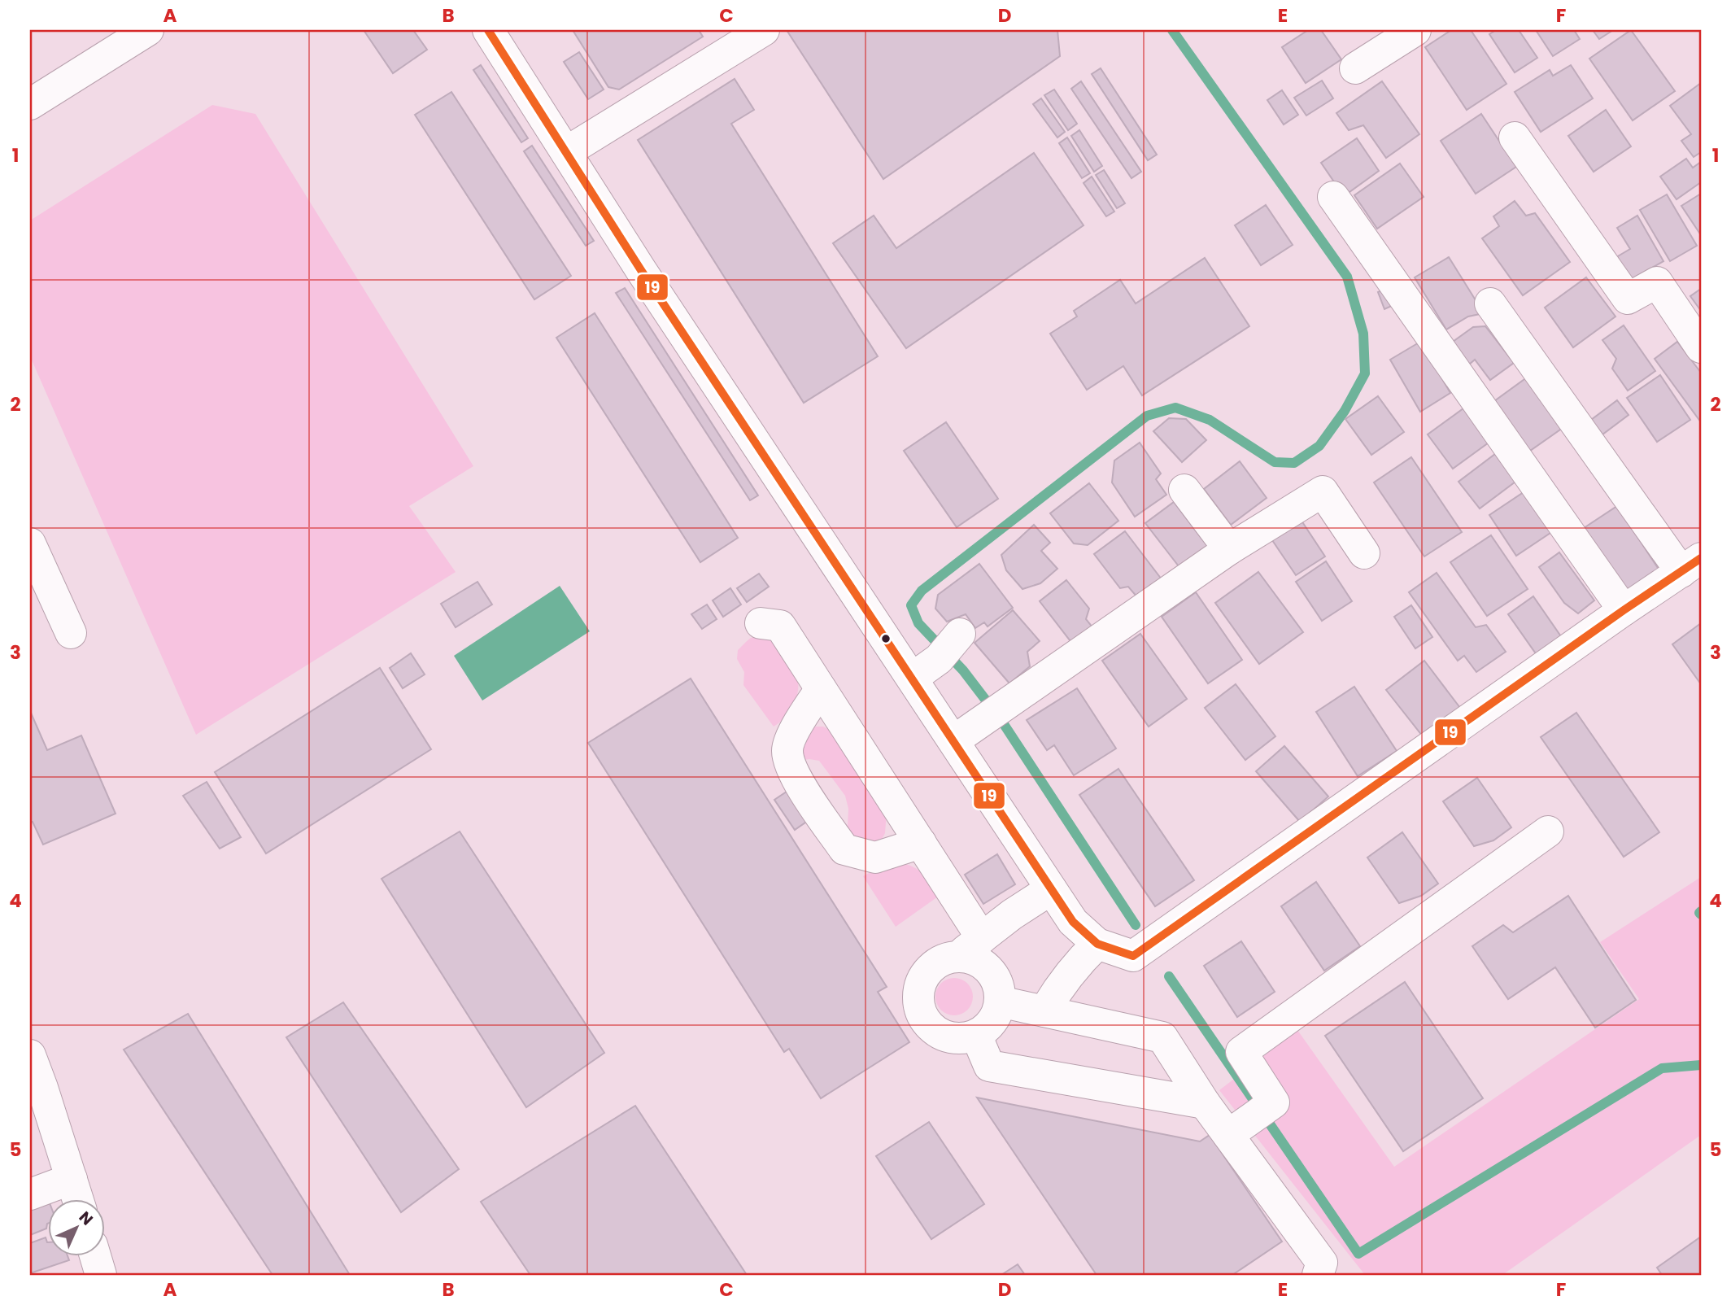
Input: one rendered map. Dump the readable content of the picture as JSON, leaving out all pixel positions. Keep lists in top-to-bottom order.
{
  "lines": ["transit line 19"],
  "north": "top right",
  "grid": {
    "columns": [
      "A",
      "B",
      "C",
      "D",
      "E",
      "F"
    ],
    "rows": [
      "1",
      "2",
      "3",
      "4",
      "5"
    ]
  }
}
